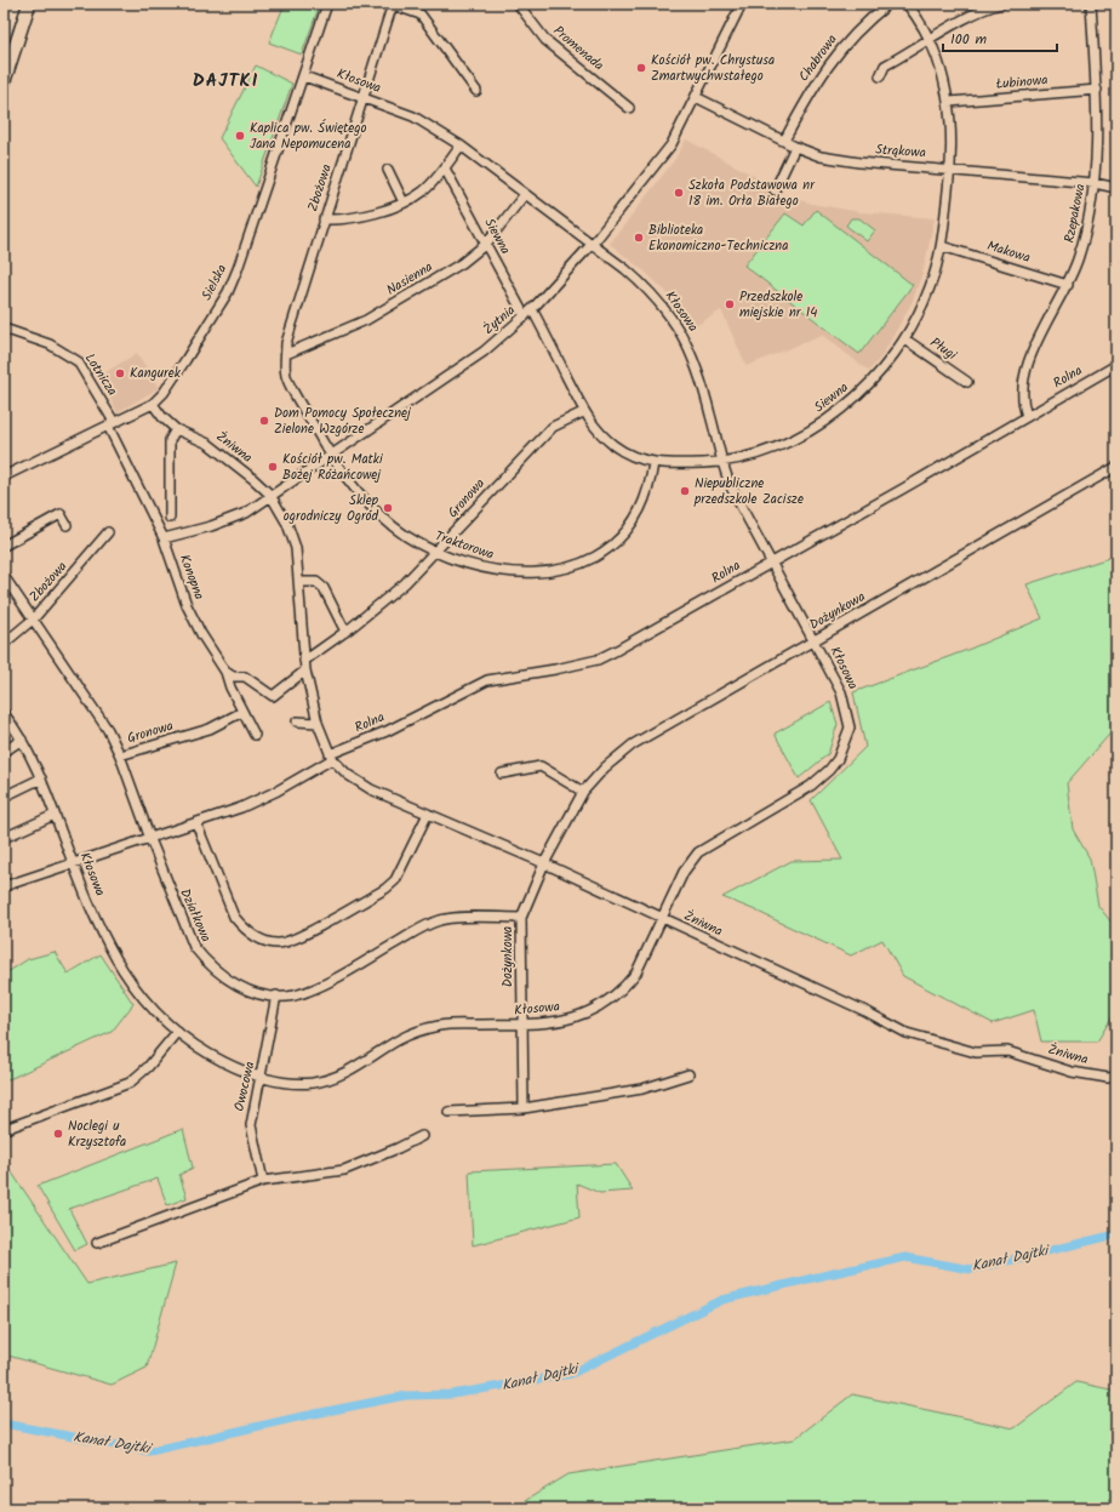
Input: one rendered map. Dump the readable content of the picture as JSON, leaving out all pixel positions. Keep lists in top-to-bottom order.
{
  "streets": {
    "street": [
      "Promenada",
      "Chabrowa",
      "Kłosowa",
      "Łubinowa",
      "Strąkowa",
      "Zbożowa",
      "Rzepakowa",
      "Siewna",
      "Makowa",
      "Nasienna",
      "Sielska",
      "Żytnia",
      "Pługi",
      "Lotnicza",
      "Rolna",
      "Żniwna",
      "Gronowa",
      "Traktorowa",
      "Konopna",
      "Dożynkowa",
      "Działkowa",
      "Owocowa"
    ]
  },
  "crossings": [
    ["Chabrowa", "Strąkowa"],
    ["Kłosowa", "Zbożowa"],
    ["Kłosowa", "Siewna"],
    ["Kłosowa", "Nasienna"],
    ["Kłosowa", "Sielska"],
    ["Kłosowa", "Żytnia"],
    ["Kłosowa", "Rolna"],
    ["Kłosowa", "Żniwna"],
    ["Kłosowa", "Dożynkowa"],
    ["Kłosowa", "Owocowa"],
    ["Łubinowa", "Rzepakowa"],
    ["Łubinowa", "Siewna"],
    ["Strąkowa", "Rzepakowa"],
    ["Strąkowa", "Siewna"],
    ["Strąkowa", "Żytnia"],
    ["Zbożowa", "Nasienna"],
    ["Zbożowa", "Traktorowa"],
    ["Zbożowa", "Działkowa"],
    ["Rzepakowa", "Makowa"],
    ["Rzepakowa", "Rolna"],
    ["Siewna", "Makowa"],
    ["Siewna", "Nasienna"],
    ["Siewna", "Żytnia"],
    ["Siewna", "Pługi"],
    ["Siewna", "Gronowa"],
    ["Siewna", "Traktorowa"],
    ["Nasienna", "Traktorowa"],
    ["Sielska", "Lotnicza"],
    ["Sielska", "Żniwna"],
    ["Sielska", "Konopna"],
    ["Żytnia", "Żniwna"],
    ["Żytnia", "Traktorowa"],
    ["Żytnia", "Konopna"],
    ["Lotnicza", "Konopna"],
    ["Rolna", "Żniwna"],
    ["Rolna", "Działkowa"],
    ["Żniwna", "Gronowa"],
    ["Żniwna", "Dożynkowa"],
    ["Gronowa", "Traktorowa"],
    ["Gronowa", "Konopna"],
    ["Gronowa", "Działkowa"],
    ["Dożynkowa", "Działkowa"],
    ["Działkowa", "Owocowa"]
  ],
  "districts": ["DAJTKI"],
  "water": ["Kanał Dajtki"],
  "places": [
    "Kościół pw. Chrystusa Zmartwychwstałego",
    "Kaplica pw. Świętego Jana Nepomucena",
    "Szkoła Podstawowa nr 18 im. Orła Białego",
    "Biblioteka Ekonomiczno-Techniczna",
    "Przedszkole miejskie nr 14",
    "Kangurek",
    "Dom Pomocy Społecznej Zielone Wzgórze",
    "Kościół pw. Matki Bożej Różańcowej",
    "Niepubliczne przedszkole Zacisze",
    "Sklep ogrodniczy Ogród",
    "Noclegi u Krzysztofa"
  ],
  "scale_bar": "100 m"
}
